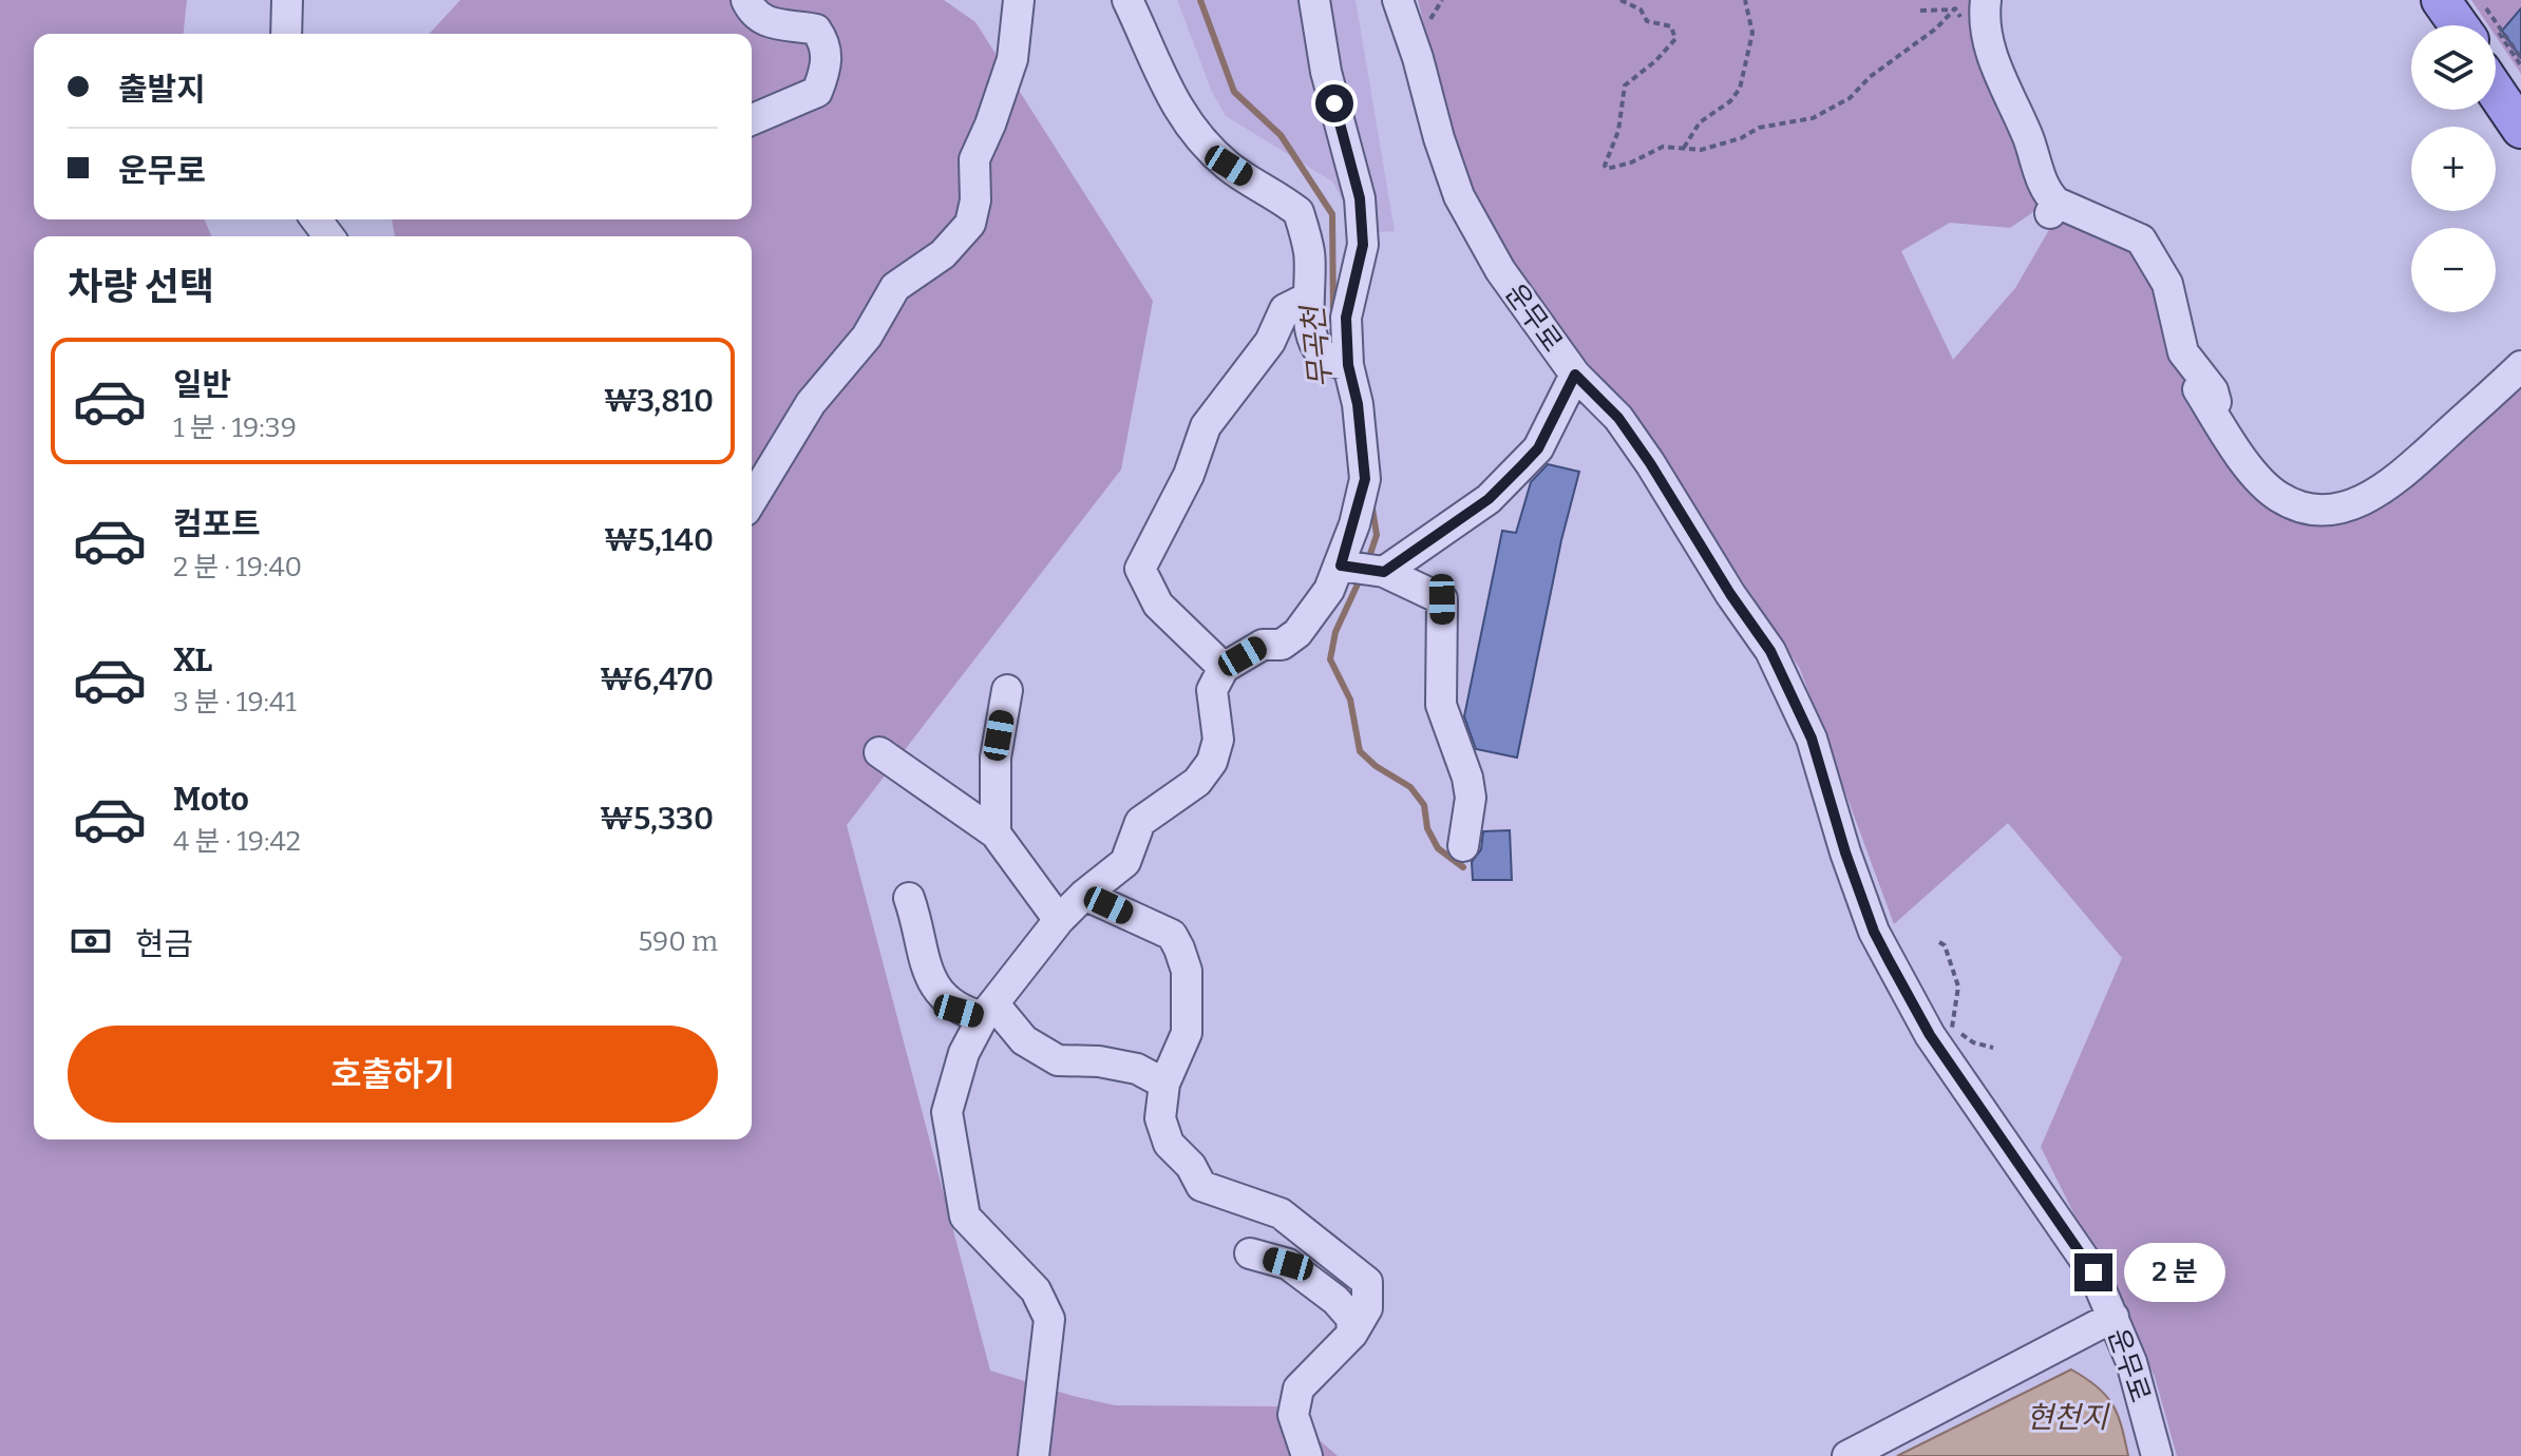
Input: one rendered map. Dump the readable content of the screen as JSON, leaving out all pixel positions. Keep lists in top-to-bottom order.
{
  "streets": {
    "street": ["운무로"]
  },
  "water": ["무곡천", "현천지"],
  "page": {
    "map_buttons": ["+", "−"],
    "banner": ["출발지", "운무로"],
    "heading": "차량 선택",
    "list": [
      {
        "name": "일반",
        "note": "1 분 · 19:39",
        "value": "₩3,810"
      },
      {
        "name": "컴포트",
        "note": "2 분 · 19:40",
        "value": "₩5,140"
      },
      {
        "name": "XL",
        "note": "3 분 · 19:41",
        "value": "₩6,470"
      },
      {
        "name": "Moto",
        "note": "4 분 · 19:42",
        "value": "₩5,330"
      }
    ],
    "pay": ["현금", "590 m"],
    "buttons": "호출하기",
    "bubble": "2 분"
  }
}
